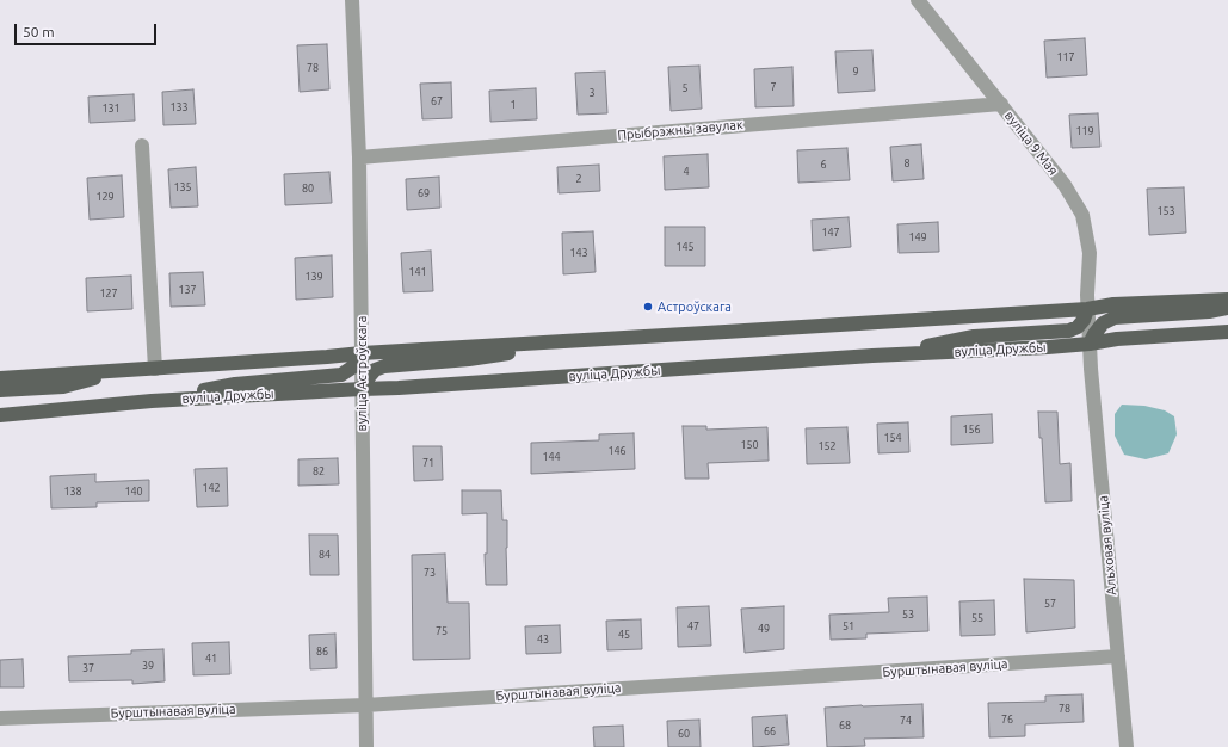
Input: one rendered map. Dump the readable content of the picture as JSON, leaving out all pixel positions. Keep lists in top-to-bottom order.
{
  "streets": {
    "main road": ["вуліца Дружбы"],
    "street": [
      "Прыбрэжны завулак",
      "вуліца 9 Мая",
      "вуліца Астроўскага",
      "Альховая вуліца",
      "Бурштынавая вуліца"
    ]
  },
  "crossings": [
    ["Прыбрэжны завулак", "вуліца 9 Мая"],
    ["Прыбрэжны завулак", "вуліца Астроўскага"],
    ["вуліца 9 Мая", "вуліца Дружбы"],
    ["вуліца 9 Мая", "Альховая вуліца"],
    ["вуліца Дружбы", "вуліца Астроўскага"],
    ["вуліца Дружбы", "Альховая вуліца"],
    ["вуліца Астроўскага", "Бурштынавая вуліца"],
    ["Альховая вуліца", "Бурштынавая вуліца"]
  ],
  "places": ["Астроўскага"],
  "house_numbers": [
    "117",
    "78",
    "9",
    "7",
    "5",
    "3",
    "67",
    "1",
    "133",
    "131",
    "119",
    "8",
    "6",
    "4",
    "2",
    "135",
    "80",
    "69",
    "129",
    "153",
    "147",
    "149",
    "145",
    "143",
    "141",
    "139",
    "137",
    "127",
    "156",
    "154",
    "150",
    "152",
    "146",
    "144",
    "71",
    "82",
    "142",
    "138",
    "140",
    "84",
    "73",
    "57",
    "53",
    "55",
    "47",
    "51",
    "49",
    "75",
    "45",
    "43",
    "86",
    "41",
    "39",
    "37",
    "78",
    "76",
    "74",
    "68",
    "66",
    "60"
  ],
  "scale_bar": "50 m"
}
